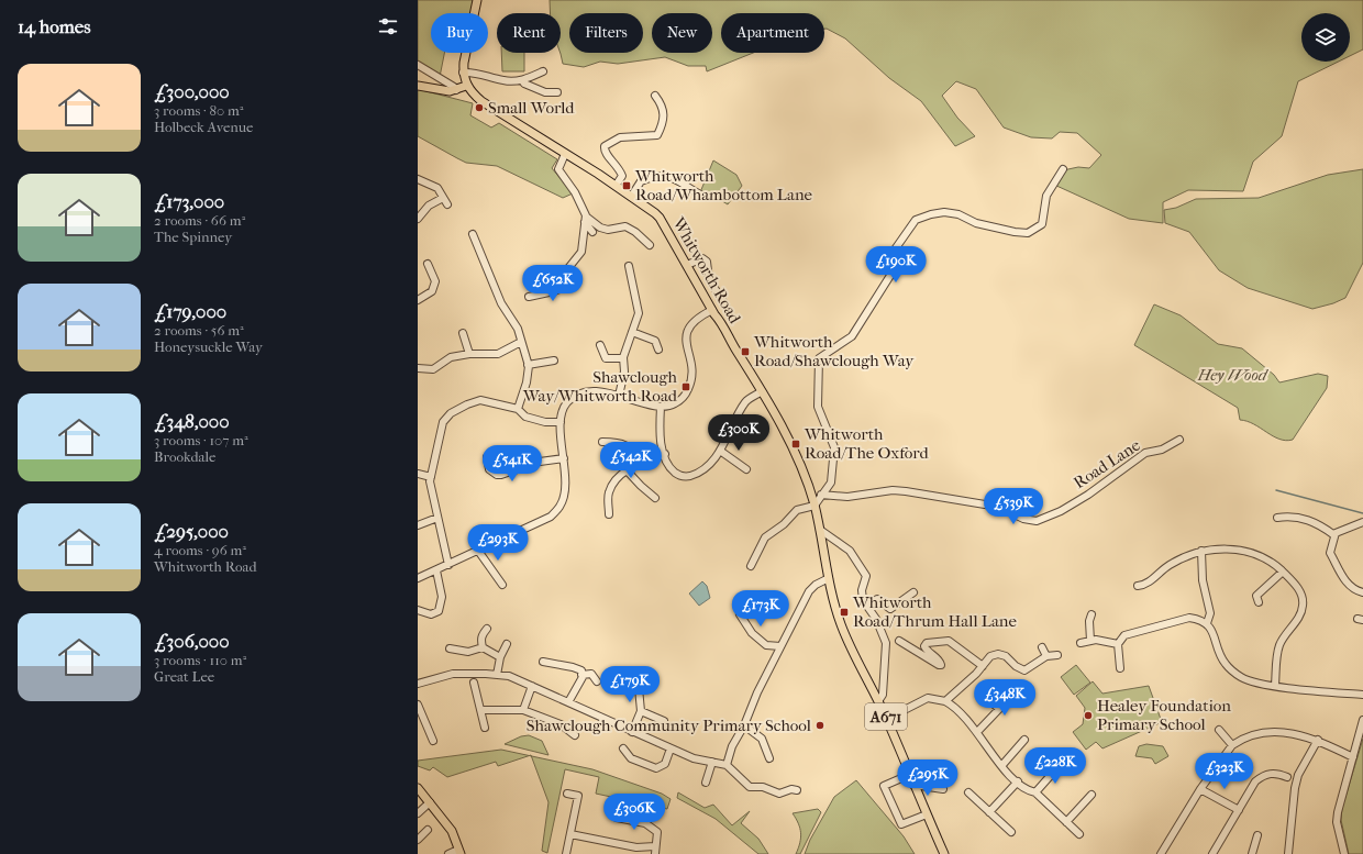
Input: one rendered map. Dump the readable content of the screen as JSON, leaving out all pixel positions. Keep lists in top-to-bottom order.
{
  "streets": {
    "main road": ["Whitworth Road", "A671"],
    "street": ["Road Lane"]
  },
  "crossings": [
    ["Whitworth Road", "A671"]
  ],
  "parks": ["Hey Wood"],
  "places": {
    "other": ["Small World", "Healey Foundation Primary School", "Shawclough Community Primary School"],
    "transit": [
      "Whitworth Road/Whambottom Lane",
      "Whitworth Road/Shawclough Way",
      "Shawclough Way/Whitworth Road",
      "Whitworth Road/The Oxford",
      "Whitworth Road/Thrum Hall Lane"
    ]
  },
  "page": {
    "heading": "14 homes",
    "chip": [
      "Buy",
      "Rent",
      "Filters",
      "New",
      "Apartment"
    ],
    "list": [
      {
        "name": "£300,000",
        "note": "3 rooms · 80 m² · Holbeck Avenue"
      },
      {
        "name": "£173,000",
        "note": "2 rooms · 66 m² · The Spinney"
      },
      {
        "name": "£179,000",
        "note": "2 rooms · 56 m² · Honeysuckle Way"
      },
      {
        "name": "£348,000",
        "note": "3 rooms · 107 m² · Brookdale"
      },
      {
        "name": "£295,000",
        "note": "4 rooms · 96 m² · Whitworth Road"
      },
      {
        "name": "£306,000",
        "note": "3 rooms · 110 m² · Great Lee"
      }
    ],
    "price": [
      "£190K",
      "£652K",
      "£300K",
      "£542K",
      "£541K",
      "£539K",
      "£293K",
      "£173K",
      "£179K",
      "£348K",
      "£228K",
      "£323K",
      "£295K",
      "£306K"
    ]
  }
}
